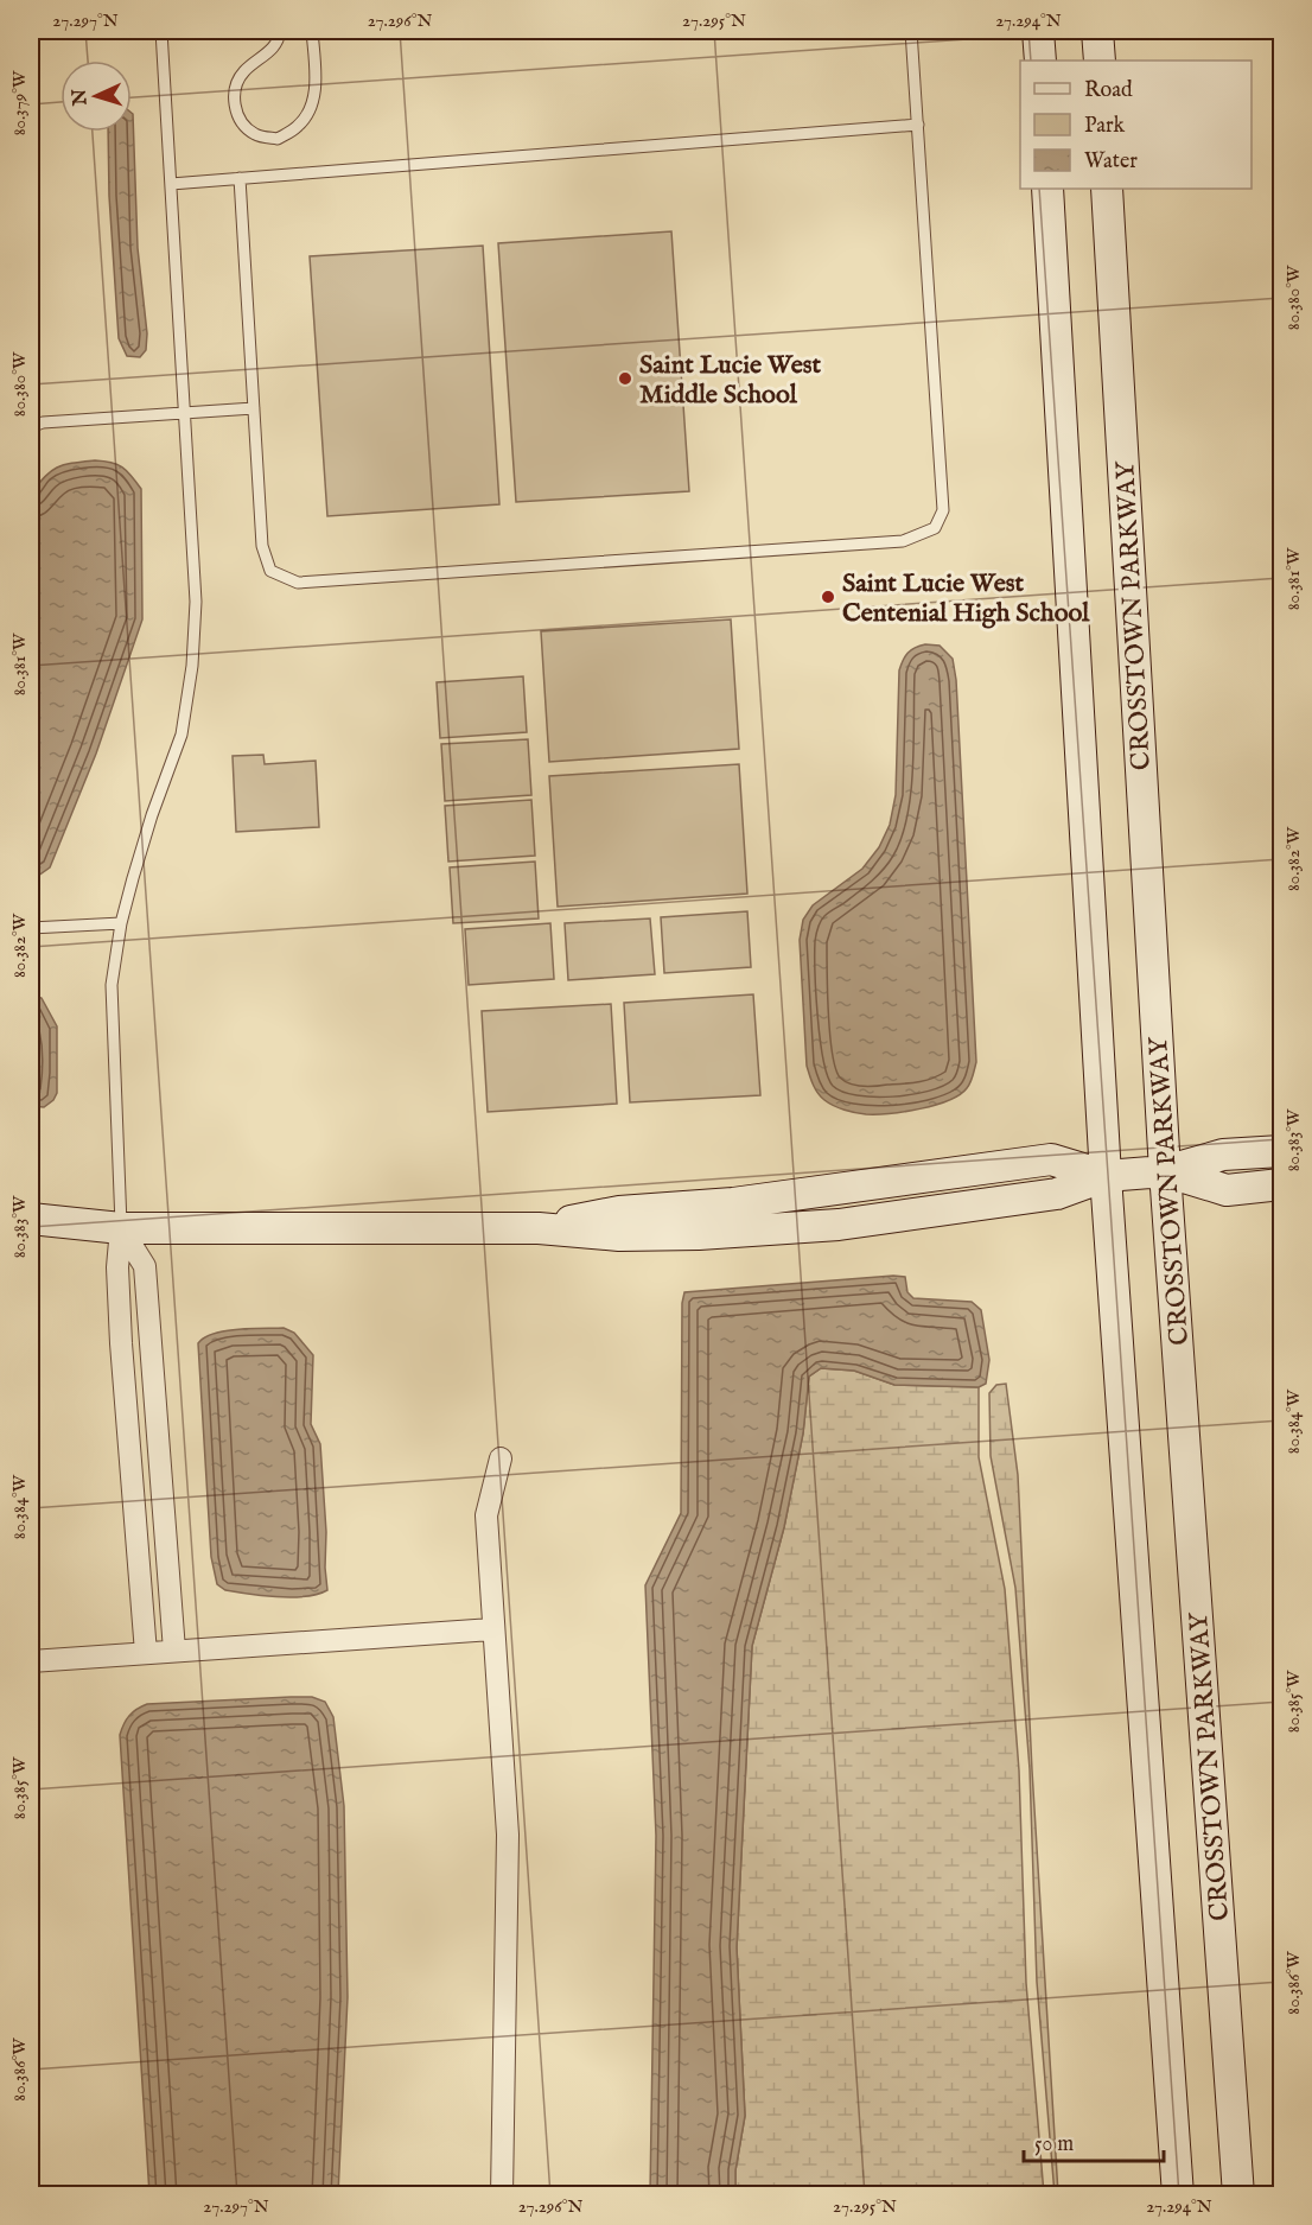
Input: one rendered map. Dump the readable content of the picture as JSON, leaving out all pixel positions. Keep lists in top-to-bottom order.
{
  "streets": {
    "main road": ["CROSSTOWN PARKWAY"]
  },
  "places": ["Saint Lucie West Middle School", "Saint Lucie West Centenial High School"],
  "legend": ["Road", "Park", "Water"],
  "scale_bar": "50 m",
  "north": "left",
  "coordinates": [
    "27.297°N",
    "27.296°N",
    "27.295°N",
    "27.294°N",
    "80.379°W",
    "80.380°W",
    "80.381°W",
    "80.382°W",
    "80.383°W",
    "80.384°W",
    "80.385°W",
    "80.386°W"
  ]
}
